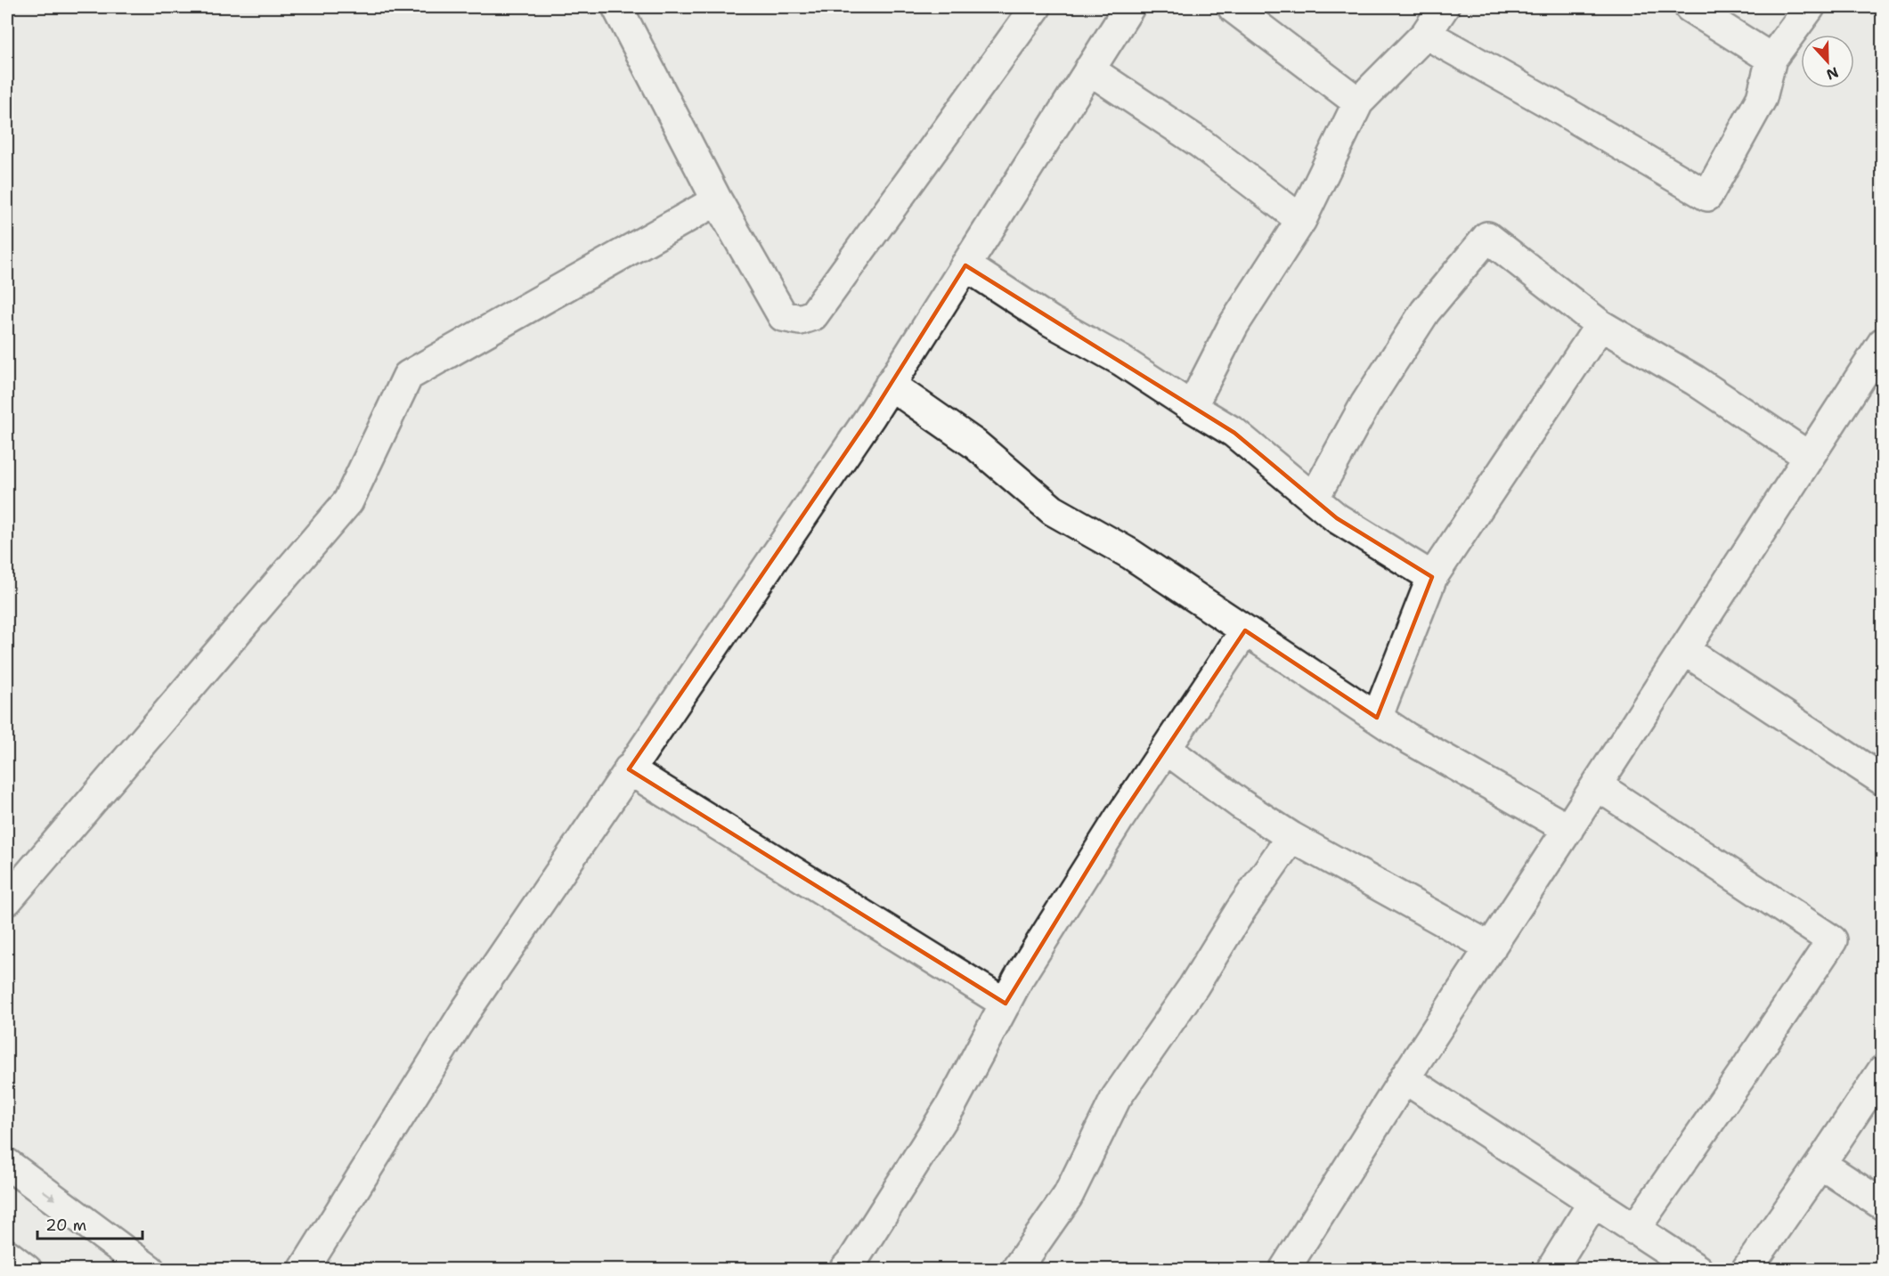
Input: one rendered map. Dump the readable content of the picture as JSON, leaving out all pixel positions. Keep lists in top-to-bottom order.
{
  "scale_bar": "20 m",
  "north": "bottom"
}
